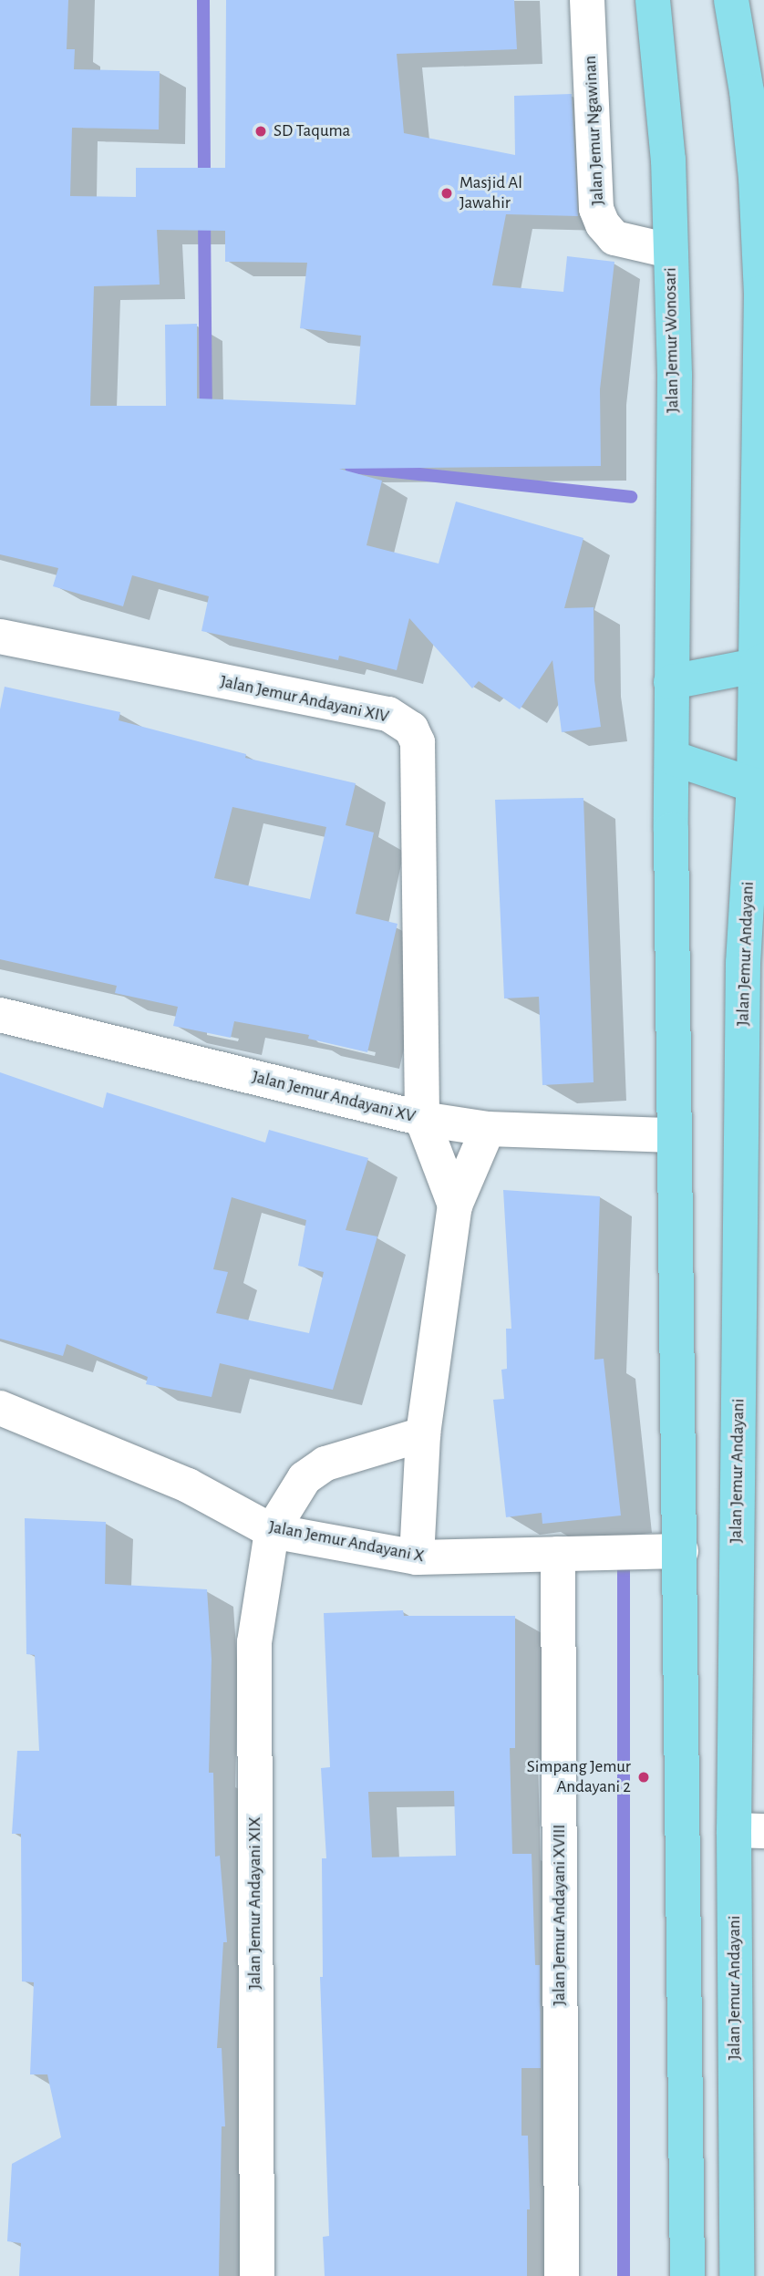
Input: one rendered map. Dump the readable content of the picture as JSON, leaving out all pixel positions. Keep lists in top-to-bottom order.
{
  "streets": {
    "main road": ["Jalan Jemur Wonosari", "Jalan Jemur Andayani"],
    "street": [
      "Jalan Jemur Ngawinan",
      "Jalan Jemur Andayani XIV",
      "Jalan Jemur Andayani XV",
      "Jalan Jemur Andayani X",
      "Jalan Jemur Andayani XIX",
      "Jalan Jemur Andayani XVIII"
    ]
  },
  "crossings": [
    ["Jalan Jemur Ngawinan", "Jalan Jemur Wonosari"],
    ["Jalan Jemur Andayani XIV", "Jalan Jemur Andayani XV"],
    ["Jalan Jemur Andayani X", "Jalan Jemur Andayani XIX"],
    ["Jalan Jemur Andayani X", "Jalan Jemur Andayani XVIII"]
  ],
  "places": ["SD Taquma", "Masjid Al Jawahir", "Simpang Jemur Andayani 2"]
}
